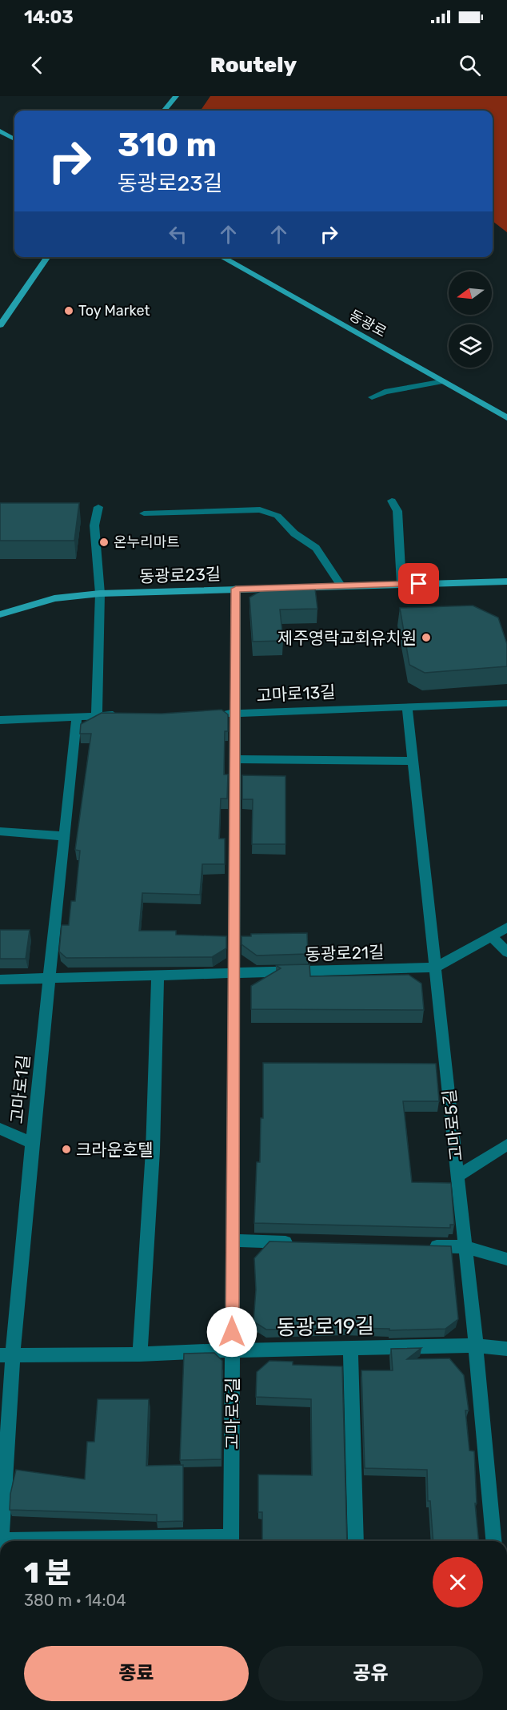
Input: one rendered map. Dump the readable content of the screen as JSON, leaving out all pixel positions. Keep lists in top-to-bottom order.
{
  "streets": {
    "main road": ["동광로", "동광로23길"],
    "street": [
      "고마로13길",
      "동광로21길",
      "고마로1길",
      "고마로5길",
      "동광로19길",
      "고마로3길"
    ]
  },
  "crossings": [
    ["동광로23길", "고마로3길"],
    ["고마로13길", "고마로5길"],
    ["고마로13길", "고마로3길"],
    ["동광로21길", "고마로1길"],
    ["동광로21길", "고마로5길"],
    ["동광로21길", "고마로3길"],
    ["고마로1길", "동광로19길"],
    ["고마로5길", "동광로19길"],
    ["동광로19길", "고마로3길"]
  ],
  "places": [
    "Toy Market",
    "온누리마트",
    "제주영락교회유치원",
    "크라운호텔"
  ],
  "north": "left",
  "page": {
    "status": "14:03",
    "header": "Routely",
    "turn": ["310 m", "동광로23길"],
    "heading": ["1 분", "380 m · 14:04"],
    "buttons": ["종료", "공유"]
  }
}
